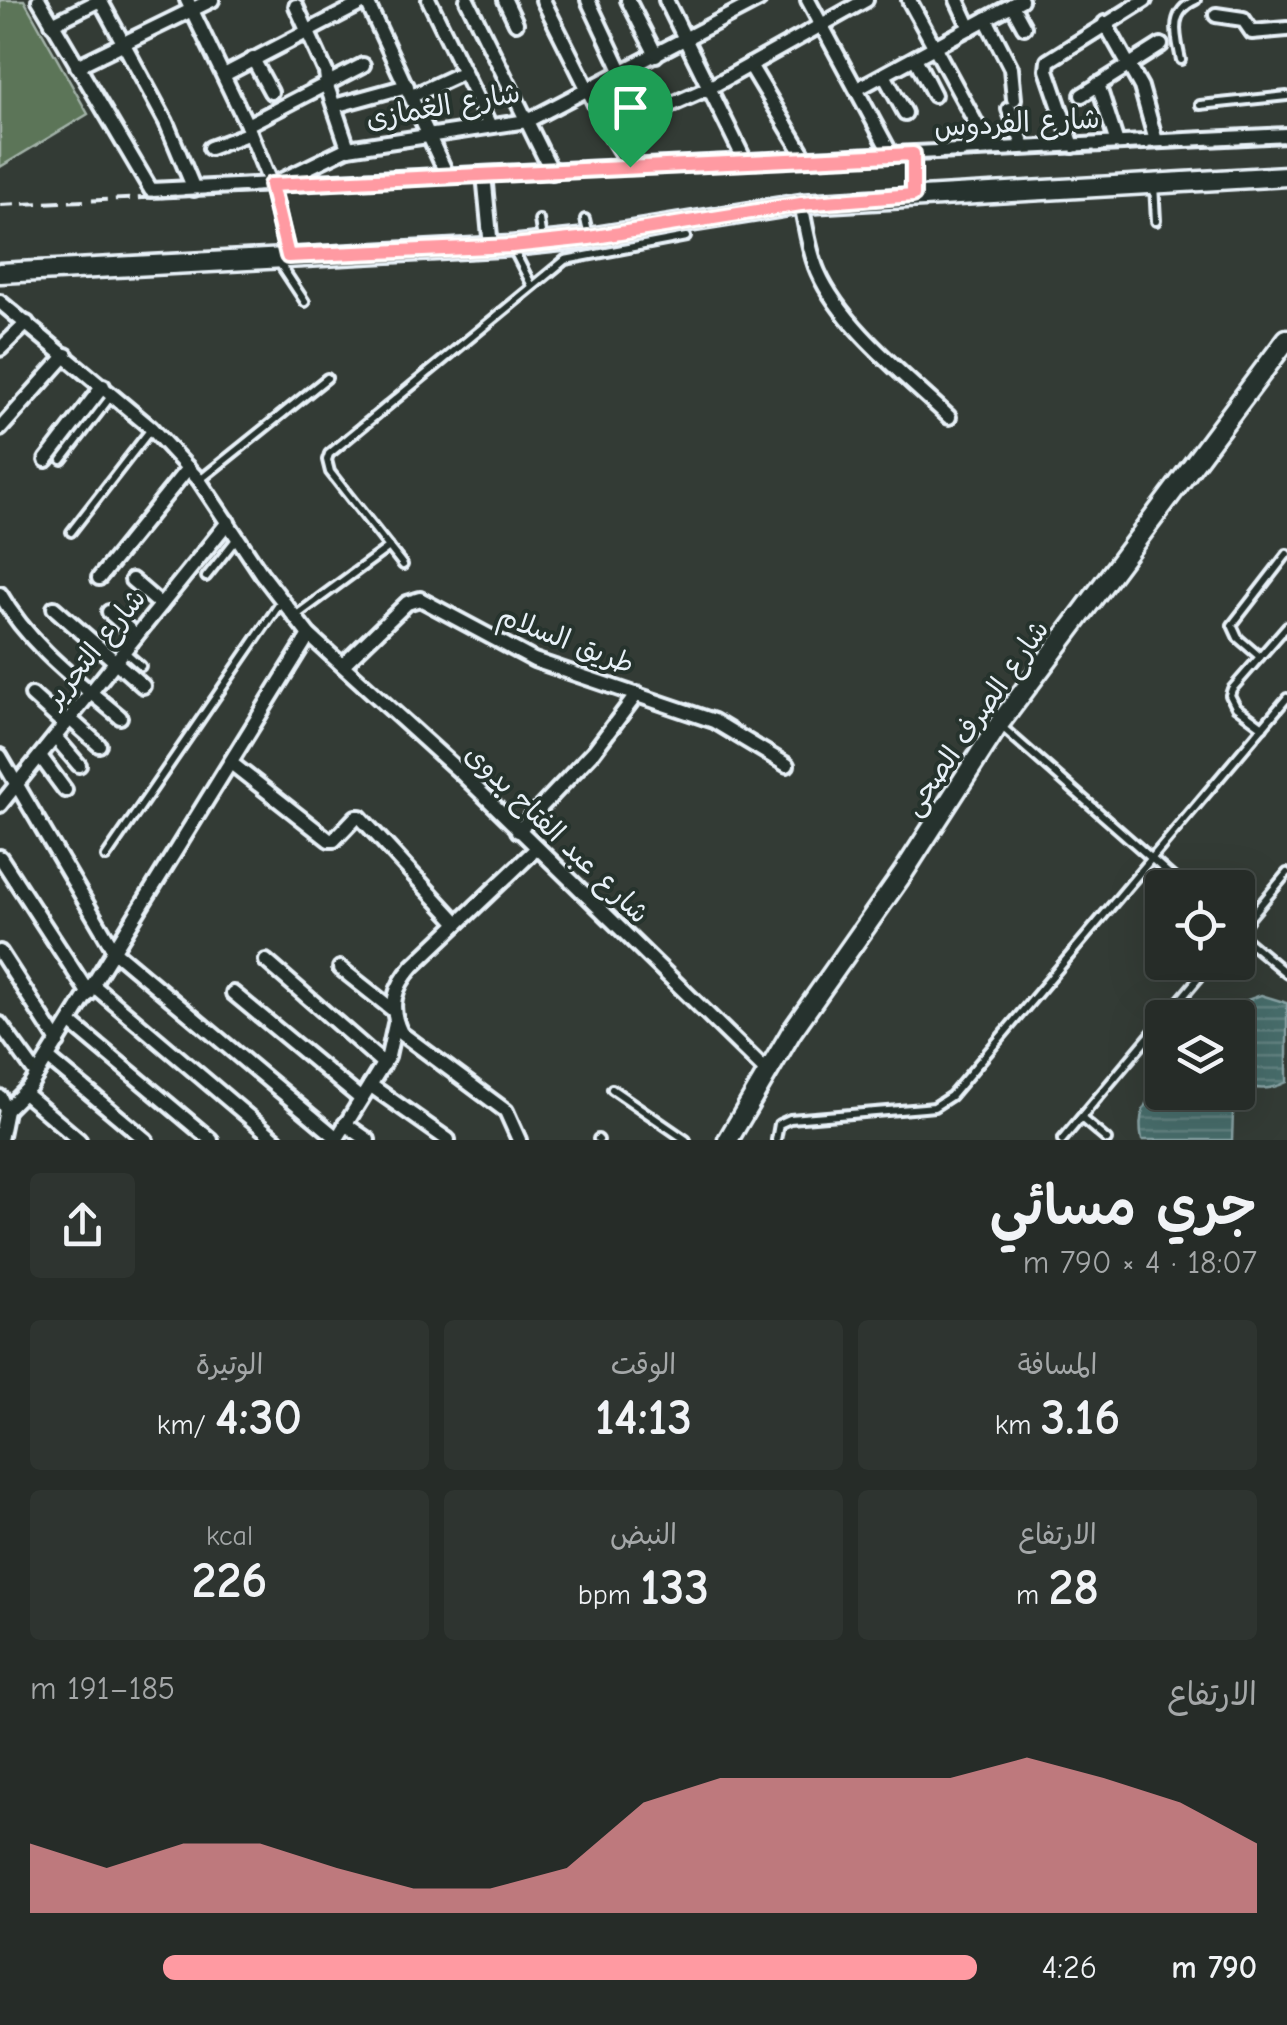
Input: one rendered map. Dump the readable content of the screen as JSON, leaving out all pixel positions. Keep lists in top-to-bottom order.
{
  "streets": {
    "street": [
      "شارع الغمازى",
      "شارع الفردوس",
      "طريق السلام",
      "شارع التحرير",
      "شارع الصرف الصحى",
      "شارع عبد الفتاح بدوى"
    ]
  },
  "crossings": [
    ["شارع الغمازى", "شارع الفردوس"],
    ["طريق السلام", "شارع عبد الفتاح بدوى"],
    ["شارع التحرير", "شارع عبد الفتاح بدوى"],
    ["شارع الصرف الصحى", "شارع عبد الفتاح بدوى"]
  ],
  "page": {
    "heading": ["جري مسائي", "18:07 · 4 × 790 m"],
    "stats": [
      ["المسافة", "3.16 km"],
      ["الوقت", "14:13"],
      ["الوتيرة", "4:30 /km"],
      ["الارتفاع", "28 m"],
      ["النبض", "133 bpm"],
      ["kcal", "226"]
    ],
    "chart": ["الارتفاع", "185–191 m"],
    "list": [
      {
        "name": "790 m",
        "note": "4:26"
      }
    ]
  }
}
